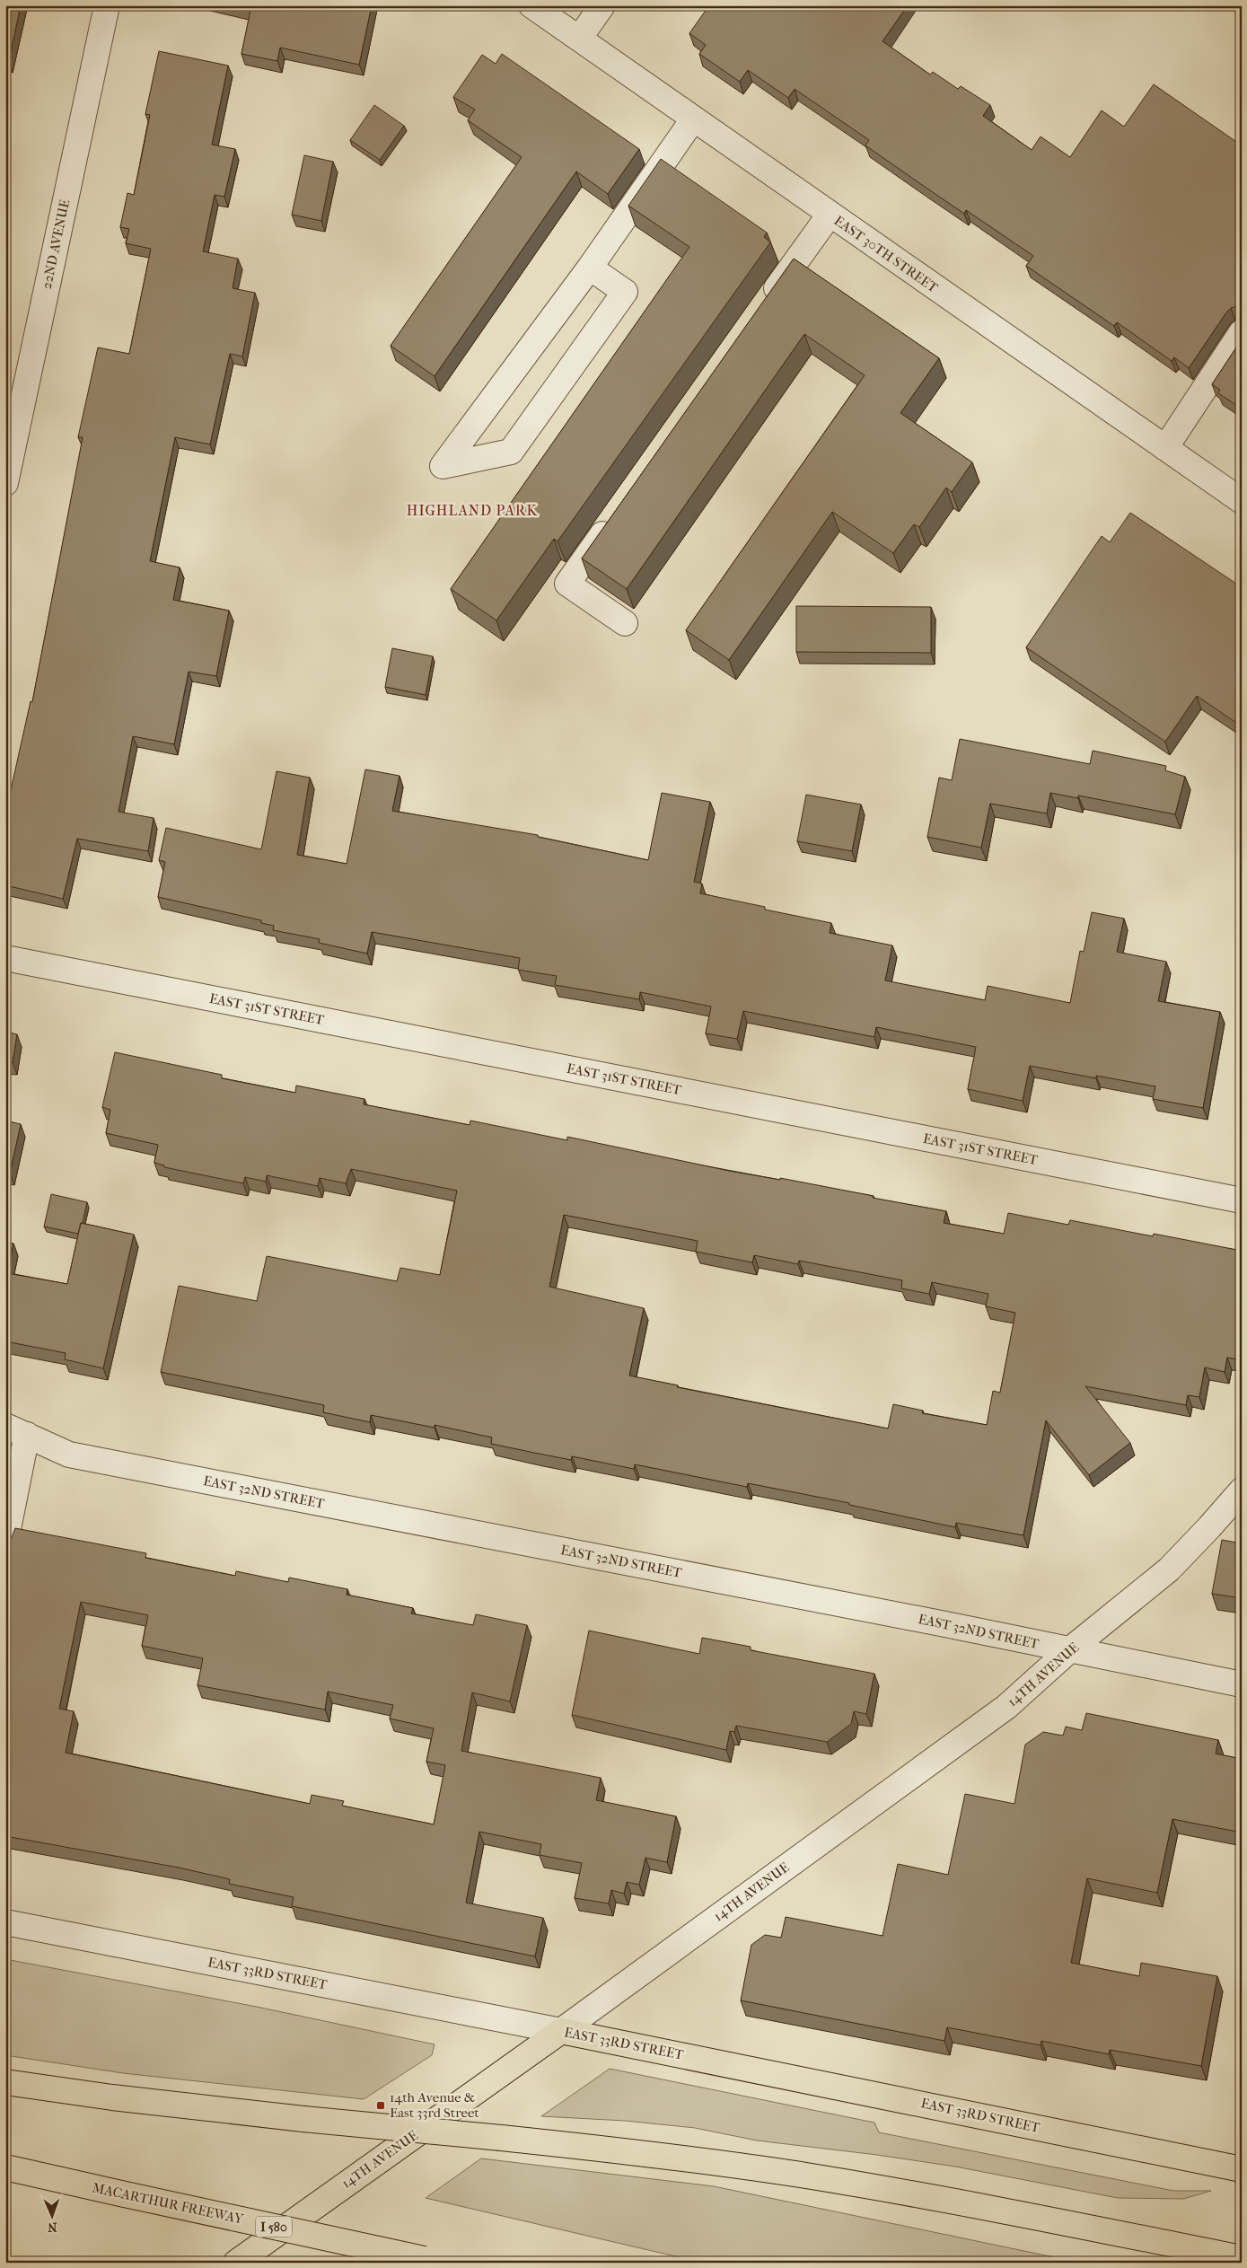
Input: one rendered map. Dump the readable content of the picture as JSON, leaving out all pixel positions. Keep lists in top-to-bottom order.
{
  "streets": {
    "main road": [
      "14TH AVENUE",
      "EAST 33RD STREET",
      "MACARTHUR FREEWAY",
      "I 580"
    ],
    "street": [
      "22ND AVENUE",
      "EAST 30TH STREET",
      "EAST 31ST STREET",
      "EAST 32ND STREET"
    ]
  },
  "crossings": [
    ["EAST 32ND STREET", "14TH AVENUE"],
    ["14TH AVENUE", "EAST 33RD STREET"]
  ],
  "districts": ["HIGHLAND PARK"],
  "places": {
    "transit": ["14th Avenue & East 33rd Street"]
  },
  "north": "bottom"
}
